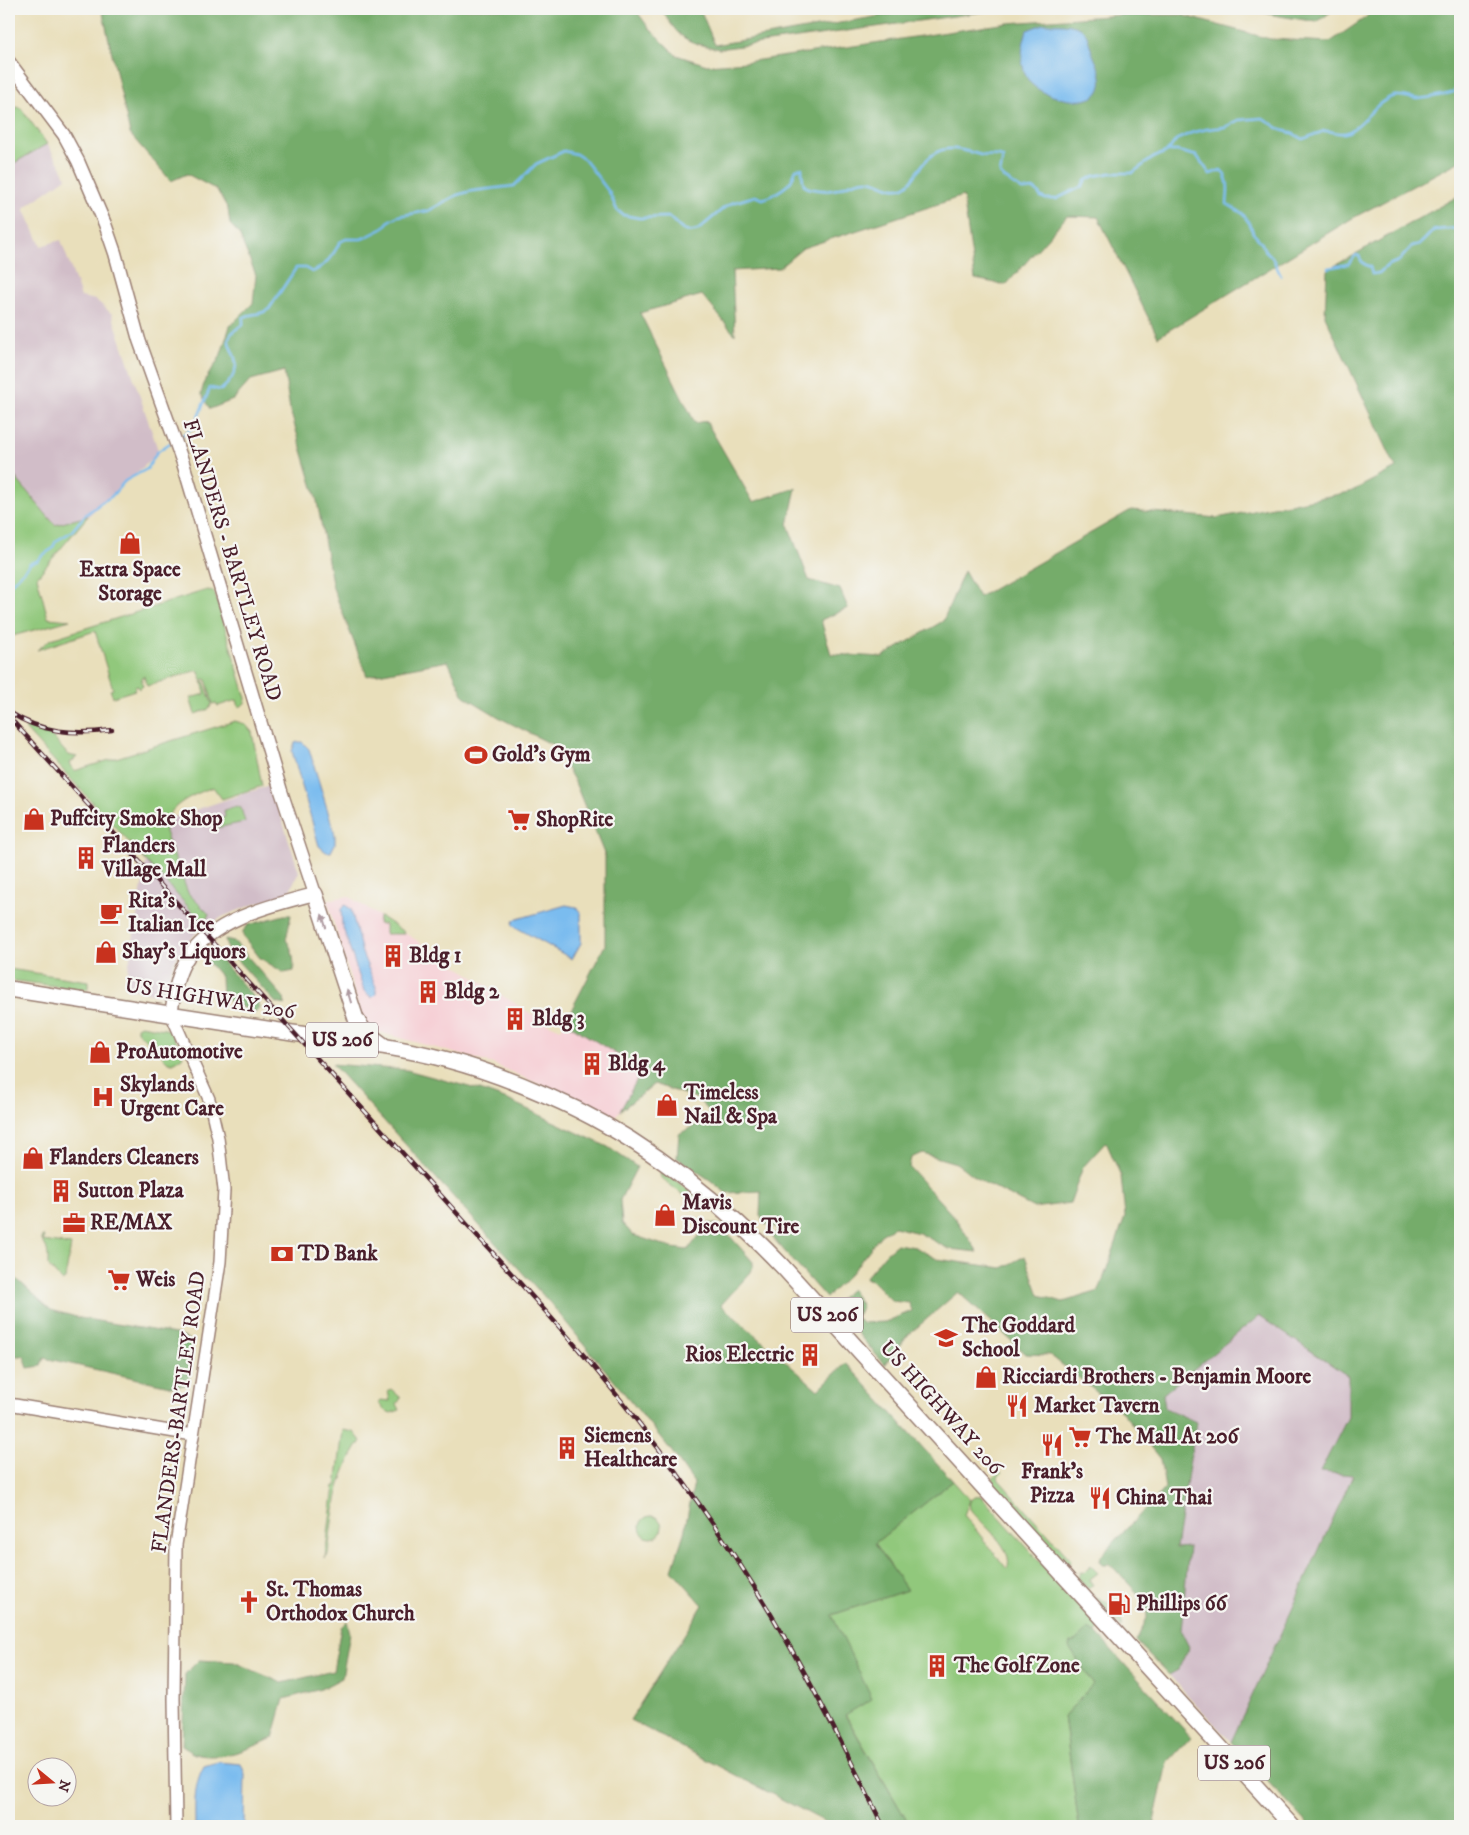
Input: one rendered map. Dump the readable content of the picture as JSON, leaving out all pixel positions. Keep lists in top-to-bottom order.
{
  "streets": {
    "highway": ["US HIGHWAY 206", "US 206"],
    "main road": ["FLANDERS - BARTLEY ROAD"],
    "street": ["FLANDERS-BARTLEY ROAD"]
  },
  "crossings": [
    ["US HIGHWAY 206", "FLANDERS-BARTLEY ROAD"]
  ],
  "places": {
    "shop": [
      "Extra Space Storage",
      "Puffcity Smoke Shop",
      "Shay's Liquors",
      "ProAutomotive",
      "Timeless Nail & Spa",
      "Flanders Cleaners",
      "Mavis Discount Tire",
      "Ricciardi Brothers - Benjamin Moore"
    ],
    "sports": ["Gold's Gym"],
    "supermarket": ["ShopRite", "Weis", "The Mall At 206"],
    "building": [
      "Flanders Village Mall",
      "Bldg 1",
      "Bldg 2",
      "Bldg 3",
      "Bldg 4",
      "Sutton Plaza",
      "Rios Electric",
      "Siemens Healthcare",
      "The Golf Zone"
    ],
    "cafe": ["Rita's Italian Ice"],
    "hospital": ["Skylands Urgent Care"],
    "office": ["RE/MAX"],
    "bank": ["TD Bank"],
    "school or university": ["The Goddard School"],
    "restaurant": ["Market Tavern", "Frank's Pizza", "China Thai"],
    "church": ["St. Thomas Orthodox Church"],
    "fuel station": ["Phillips 66"]
  },
  "north": "right"
}
